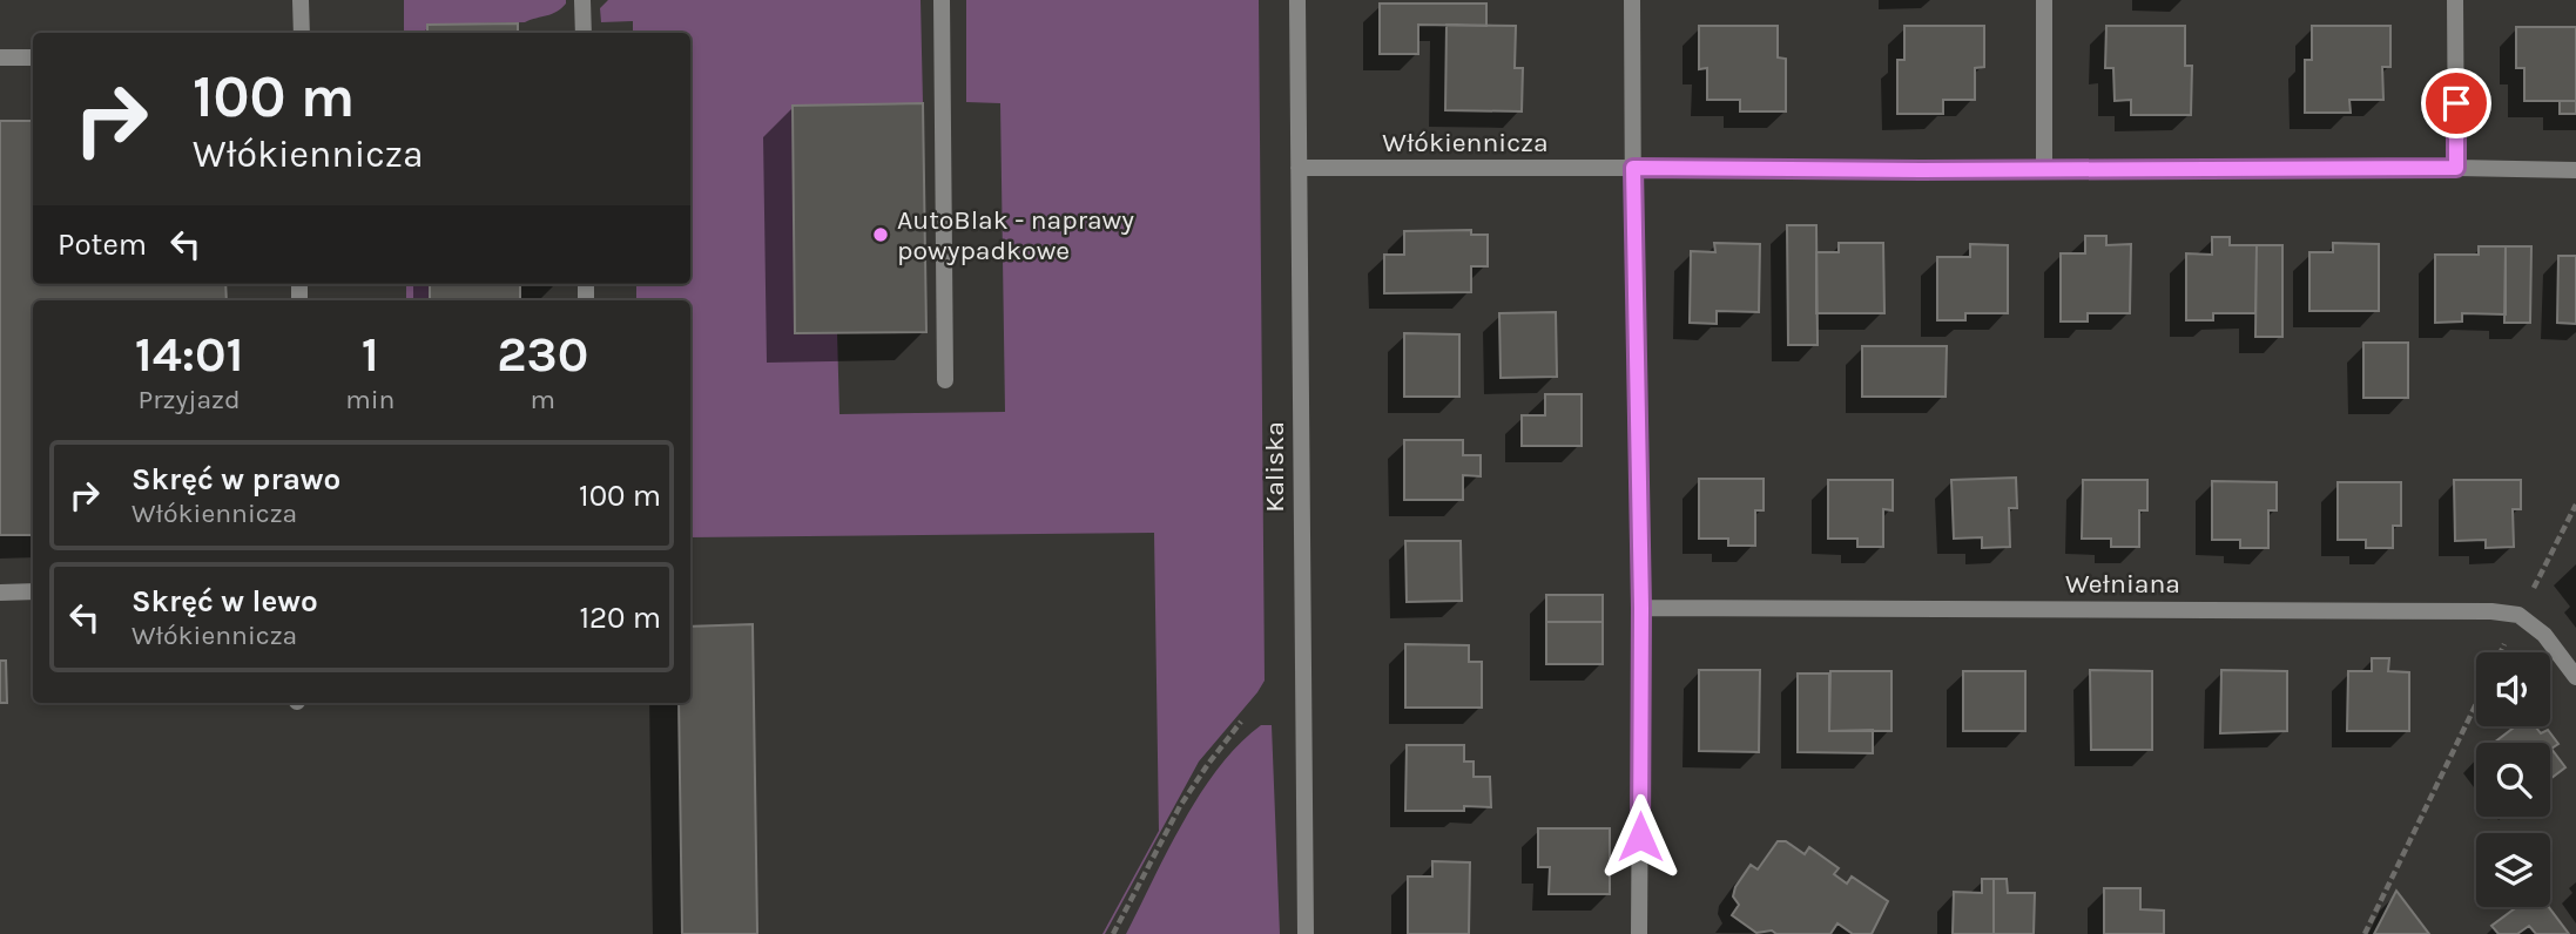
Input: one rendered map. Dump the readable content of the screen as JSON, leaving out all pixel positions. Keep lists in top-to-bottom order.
{
  "streets": {
    "street": ["Włókiennicza", "Kaliska", "Wełniana"]
  },
  "crossings": [
    ["Włókiennicza", "Kaliska"]
  ],
  "places": ["AutoBlak - naprawy powypadkowe"],
  "page": {
    "turn": ["100 m", "Włókiennicza"],
    "then": "Potem",
    "eta": [
      "14:01",
      "Przyjazd",
      "1",
      "min",
      "230",
      "m"
    ],
    "list": [
      {
        "name": "Skręć w prawo",
        "note": "Włókiennicza",
        "value": "100 m"
      },
      {
        "name": "Skręć w lewo",
        "note": "Włókiennicza",
        "value": "120 m"
      }
    ]
  }
}
